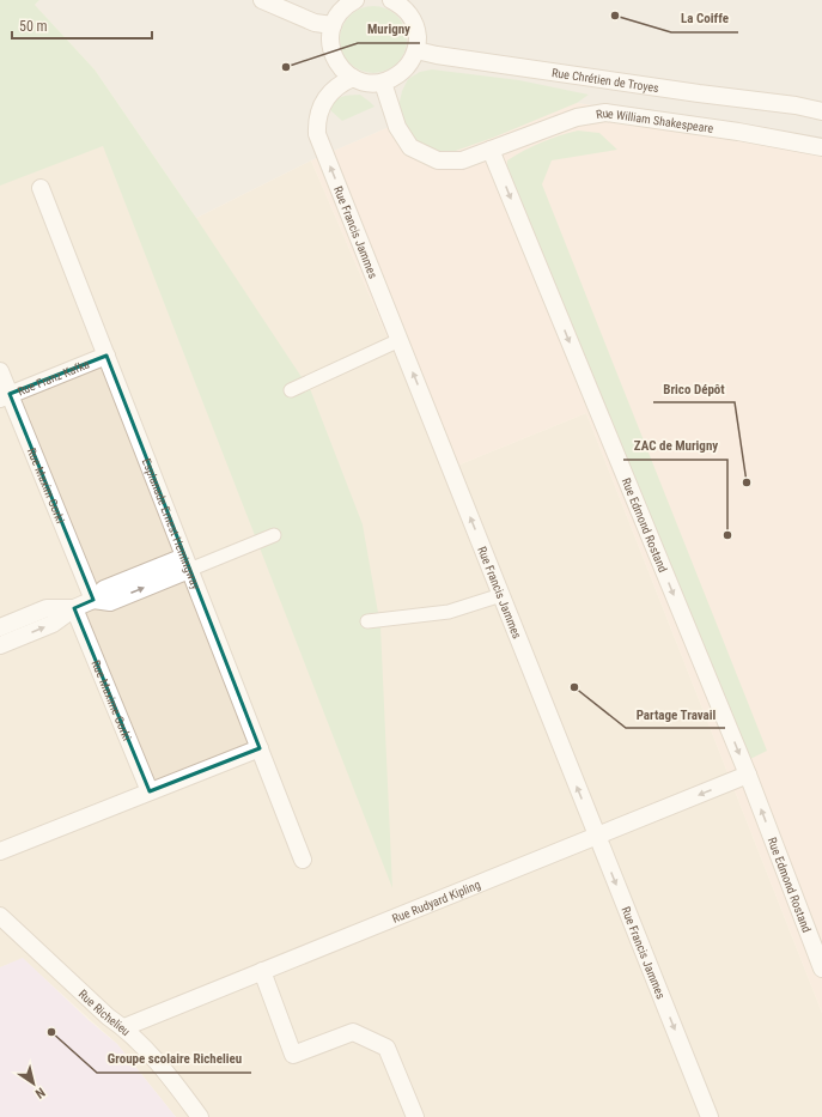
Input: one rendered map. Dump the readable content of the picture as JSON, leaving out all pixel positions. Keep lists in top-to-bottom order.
{
  "streets": {
    "street": [
      "Rue Chrétien de Troyes",
      "Rue William Shakespeare",
      "Rue Francis Jammes",
      "Rue Franz Kafka",
      "Rue Maxim Gorki",
      "Esplanade Ernest Hemingway",
      "Rue Edmond Rostand",
      "Rue Maxime Gorki",
      "Rue Rudyard Kipling",
      "Rue Richelieu"
    ]
  },
  "crossings": [
    ["Rue William Shakespeare", "Rue Edmond Rostand"],
    ["Rue Francis Jammes", "Rue Rudyard Kipling"],
    ["Rue Franz Kafka", "Rue Maxim Gorki"],
    ["Rue Franz Kafka", "Esplanade Ernest Hemingway"],
    ["Rue Edmond Rostand", "Rue Rudyard Kipling"],
    ["Rue Rudyard Kipling", "Rue Richelieu"]
  ],
  "places": [
    "La Coiffe",
    "Murigny",
    "Brico Dépôt",
    "ZAC de Murigny",
    "Partage Travail",
    "Groupe scolaire Richelieu"
  ],
  "scale_bar": "50 m",
  "north": "bottom right"
}
